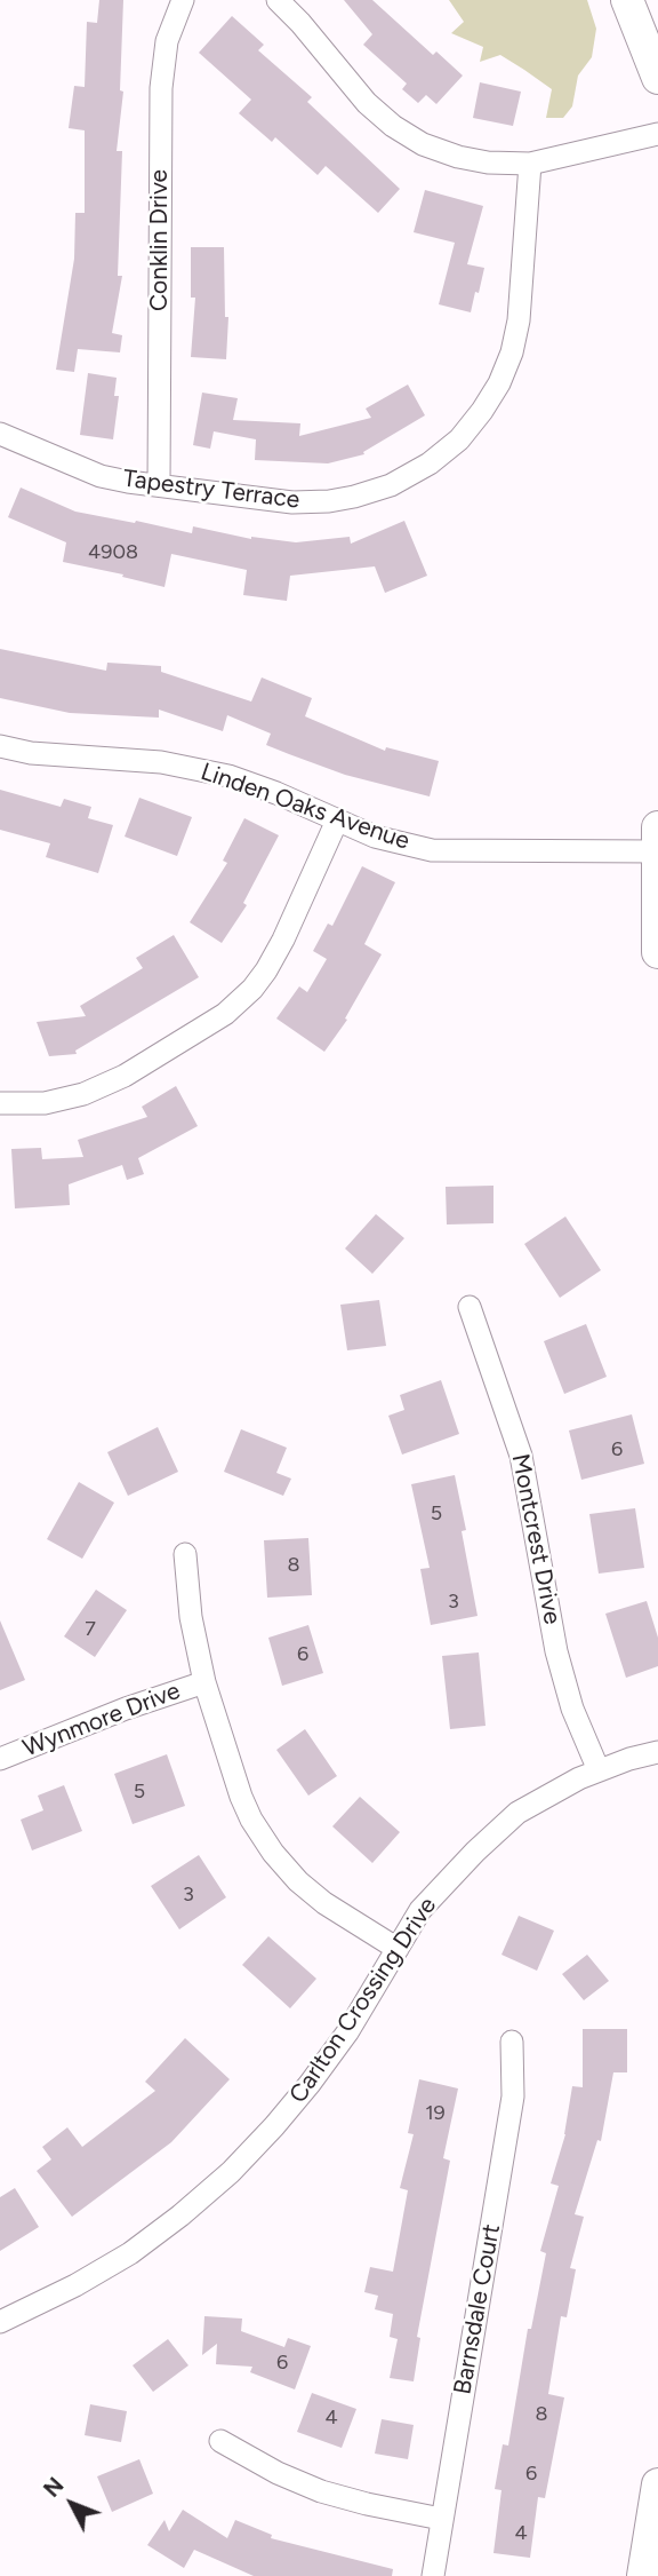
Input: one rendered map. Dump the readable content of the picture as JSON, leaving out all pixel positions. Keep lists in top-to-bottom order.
{
  "streets": {
    "street": [
      "Conklin Drive",
      "Tapestry Terrace",
      "Linden Oaks Avenue",
      "Montcrest Drive",
      "Wynmore Drive",
      "Carlton Crossing Drive",
      "Barnsdale Court"
    ]
  },
  "crossings": [
    ["Conklin Drive", "Tapestry Terrace"],
    ["Montcrest Drive", "Carlton Crossing Drive"]
  ],
  "house_numbers": [
    "4908",
    "6",
    "5",
    "8",
    "3",
    "7",
    "6",
    "5",
    "3",
    "19",
    "6",
    "8",
    "4",
    "6",
    "4"
  ],
  "north": "top left"
}
